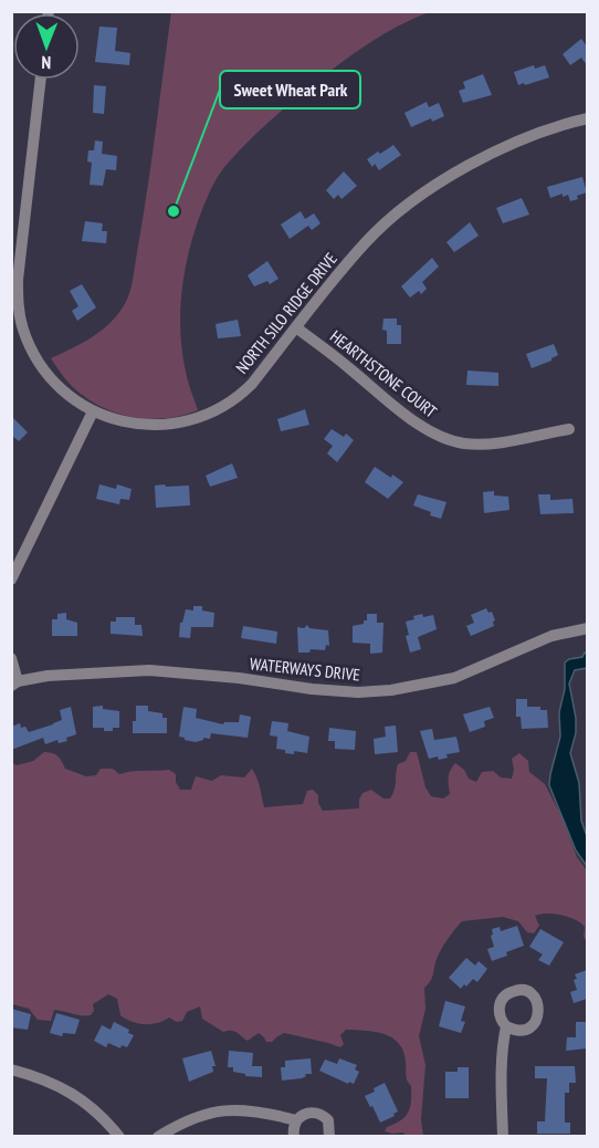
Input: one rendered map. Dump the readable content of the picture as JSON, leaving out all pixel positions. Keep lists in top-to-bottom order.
{
  "streets": {
    "street": ["NORTH SILO RIDGE DRIVE", "HEARTHSTONE COURT", "WATERWAYS DRIVE"]
  },
  "crossings": [
    ["NORTH SILO RIDGE DRIVE", "HEARTHSTONE COURT"]
  ],
  "places": ["Sweet Wheat Park"],
  "north": "bottom"
}
